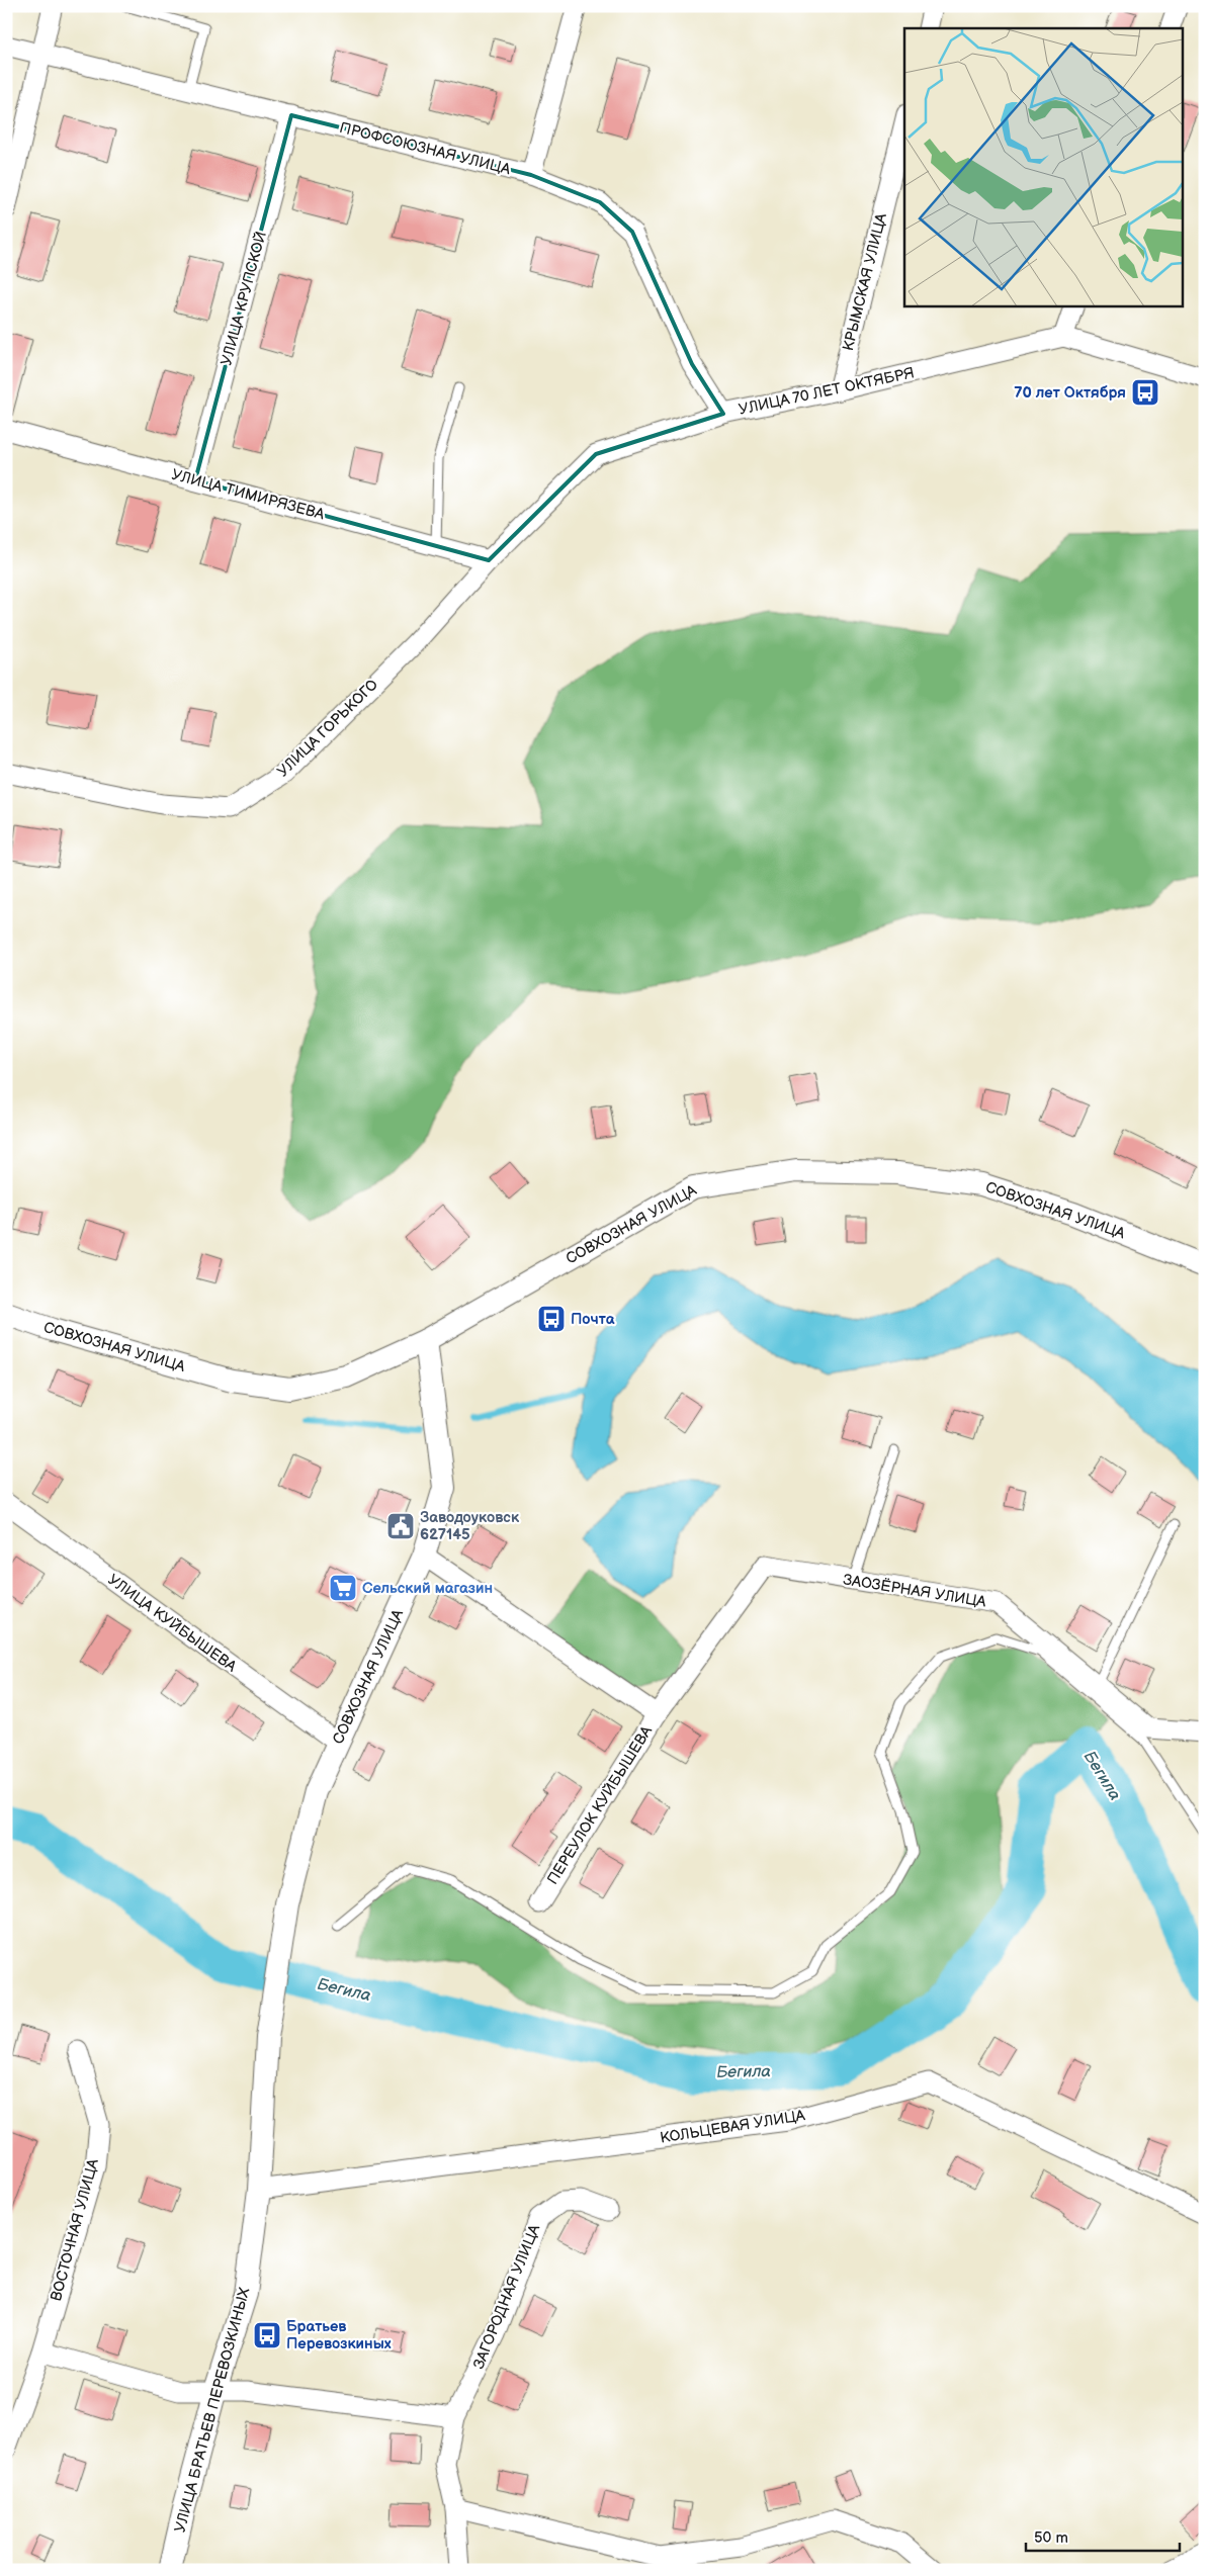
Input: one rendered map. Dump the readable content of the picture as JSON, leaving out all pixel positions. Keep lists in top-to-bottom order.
{
  "streets": {
    "street": [
      "ПРОФСОЮЗНАЯ УЛИЦА",
      "КРЫМСКАЯ УЛИЦА",
      "УЛИЦА КРУПСКОЙ",
      "УЛИЦА 70 ЛЕТ ОКТЯБРЯ",
      "УЛИЦА ТИМИРЯЗЕВА",
      "УЛИЦА ГОРЬКОГО",
      "СОВХОЗНАЯ УЛИЦА",
      "ЗАОЗЁРНАЯ УЛИЦА",
      "УЛИЦА КУЙБЫШЕВА",
      "ПЕРЕУЛОК КУЙБЫШЕВА",
      "КОЛЬЦЕВАЯ УЛИЦА",
      "ВОСТОЧНАЯ УЛИЦА",
      "ЗАГОРОДНАЯ УЛИЦА",
      "УЛИЦА БРАТЬЕВ ПЕРЕВОЗКИНЫХ"
    ]
  },
  "crossings": [
    ["ПРОФСОЮЗНАЯ УЛИЦА", "УЛИЦА КРУПСКОЙ"],
    ["ПРОФСОЮЗНАЯ УЛИЦА", "УЛИЦА 70 ЛЕТ ОКТЯБРЯ"],
    ["КРЫМСКАЯ УЛИЦА", "УЛИЦА 70 ЛЕТ ОКТЯБРЯ"],
    ["УЛИЦА КРУПСКОЙ", "УЛИЦА ТИМИРЯЗЕВА"],
    ["УЛИЦА 70 ЛЕТ ОКТЯБРЯ", "УЛИЦА ТИМИРЯЗЕВА"],
    ["УЛИЦА 70 ЛЕТ ОКТЯБРЯ", "УЛИЦА ГОРЬКОГО"],
    ["УЛИЦА ТИМИРЯЗЕВА", "УЛИЦА ГОРЬКОГО"],
    ["СОВХОЗНАЯ УЛИЦА", "УЛИЦА КУЙБЫШЕВА"],
    ["СОВХОЗНАЯ УЛИЦА", "ПЕРЕУЛОК КУЙБЫШЕВА"],
    ["СОВХОЗНАЯ УЛИЦА", "УЛИЦА БРАТЬЕВ ПЕРЕВОЗКИНЫХ"],
    ["ЗАОЗЁРНАЯ УЛИЦА", "ПЕРЕУЛОК КУЙБЫШЕВА"],
    ["КОЛЬЦЕВАЯ УЛИЦА", "УЛИЦА БРАТЬЕВ ПЕРЕВОЗКИНЫХ"]
  ],
  "water": ["Бегила"],
  "places": {
    "bus stop": ["70 лет Октября", "Почта", "Братьев Перевозкиных"],
    "public building": ["Заводоуковск 627145"],
    "supermarket": ["Сельский магазин"]
  },
  "scale_bar": "50 m"
}
